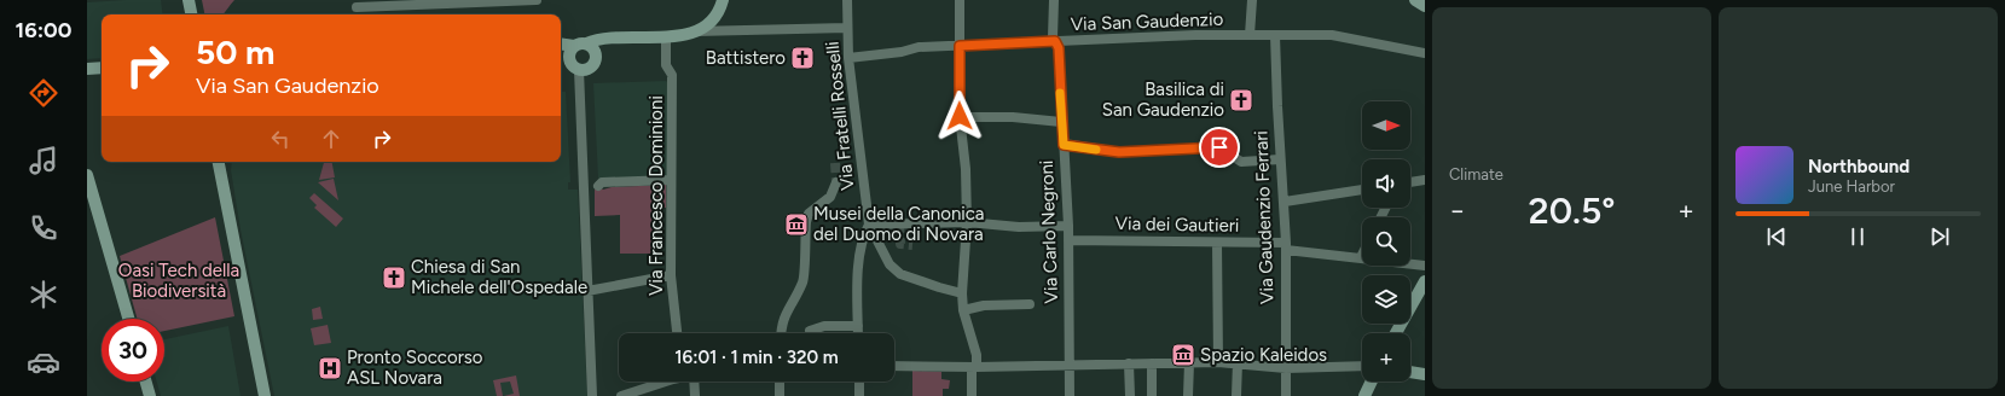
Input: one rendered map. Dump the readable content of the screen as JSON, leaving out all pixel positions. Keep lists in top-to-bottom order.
{
  "streets": {
    "street": [
      "Via San Gaudenzio",
      "Via Fratelli Rosselli",
      "Via Francesco Dominioni",
      "Via Gaudenzio Ferrari",
      "Via dei Gautieri",
      "Via Carlo Negroni"
    ]
  },
  "crossings": [
    ["Via San Gaudenzio", "Via Fratelli Rosselli"],
    ["Via San Gaudenzio", "Via Gaudenzio Ferrari"],
    ["Via San Gaudenzio", "Via Carlo Negroni"],
    ["Via Gaudenzio Ferrari", "Via dei Gautieri"],
    ["Via dei Gautieri", "Via Carlo Negroni"]
  ],
  "parks": ["Oasi Tech della Biodiversità"],
  "places": {
    "church": ["Battistero", "Basilica di San Gaudenzio", "Chiesa di San Michele dell'Ospedale"],
    "museum": ["Musei della Canonica del Duomo di Novara", "Spazio Kaleidos"],
    "hospital": ["Pronto Soccorso ASL Novara"]
  },
  "north": "right",
  "page": {
    "tabs": "16:00",
    "tile": "Climate",
    "turn": ["50 m", "Via San Gaudenzio"],
    "map_buttons": "+",
    "song": ["Northbound", "June Harbor"],
    "heat": ["−", "20.5°", "+"],
    "limit": "30",
    "trip": "16:01 · 1 min · 320 m"
  }
}
